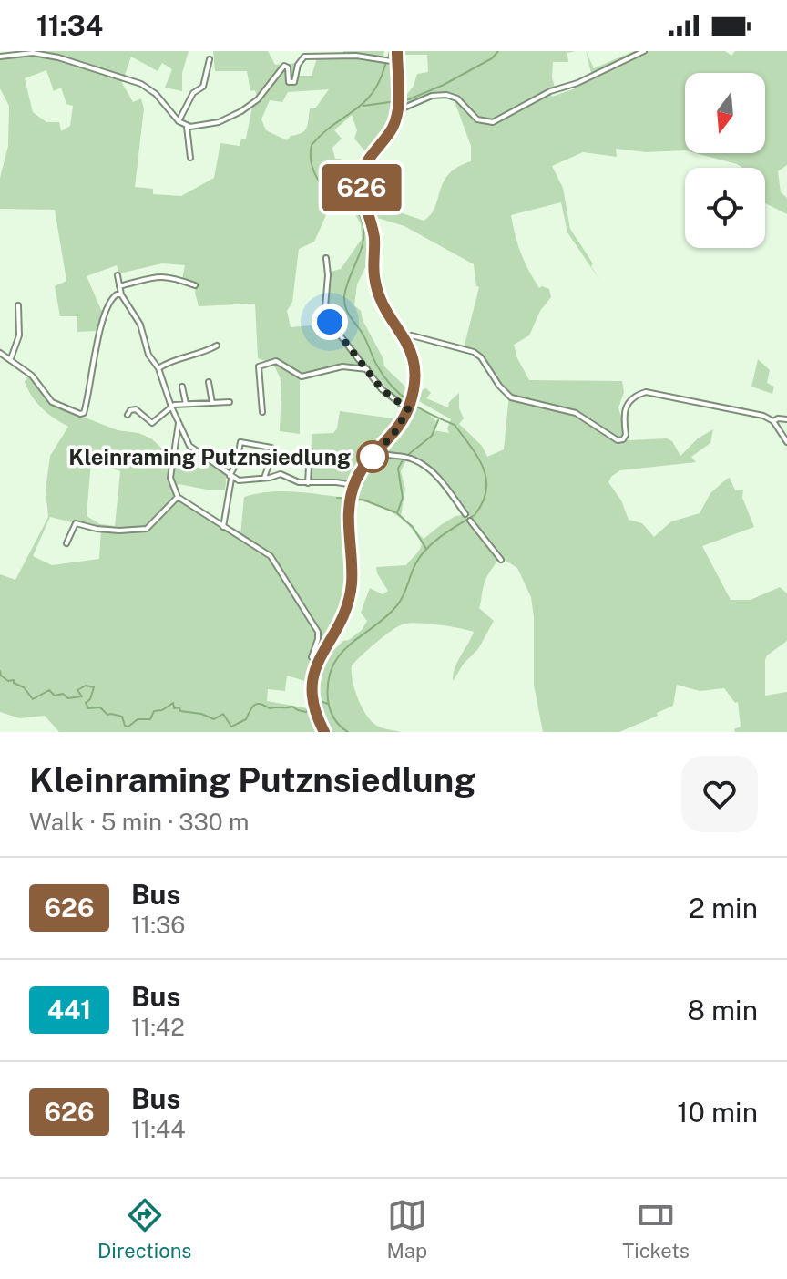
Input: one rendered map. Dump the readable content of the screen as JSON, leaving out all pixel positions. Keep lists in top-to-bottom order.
{
  "places": ["Kleinraming Putznsiedlung"],
  "lines": ["bus line 626"],
  "north": "bottom",
  "page": {
    "status": "11:34",
    "on_map": "626",
    "heading": ["Kleinraming Putznsiedlung", "Walk · 5 min · 330 m"],
    "list": [
      {
        "mark": "626",
        "name": "Bus",
        "note": "11:36",
        "value": "2 min"
      },
      {
        "mark": "441",
        "name": "Bus",
        "note": "11:42",
        "value": "8 min"
      },
      {
        "mark": "626",
        "name": "Bus",
        "note": "11:44",
        "value": "10 min"
      }
    ],
    "tabs": ["Directions", "Map", "Tickets"]
  }
}
